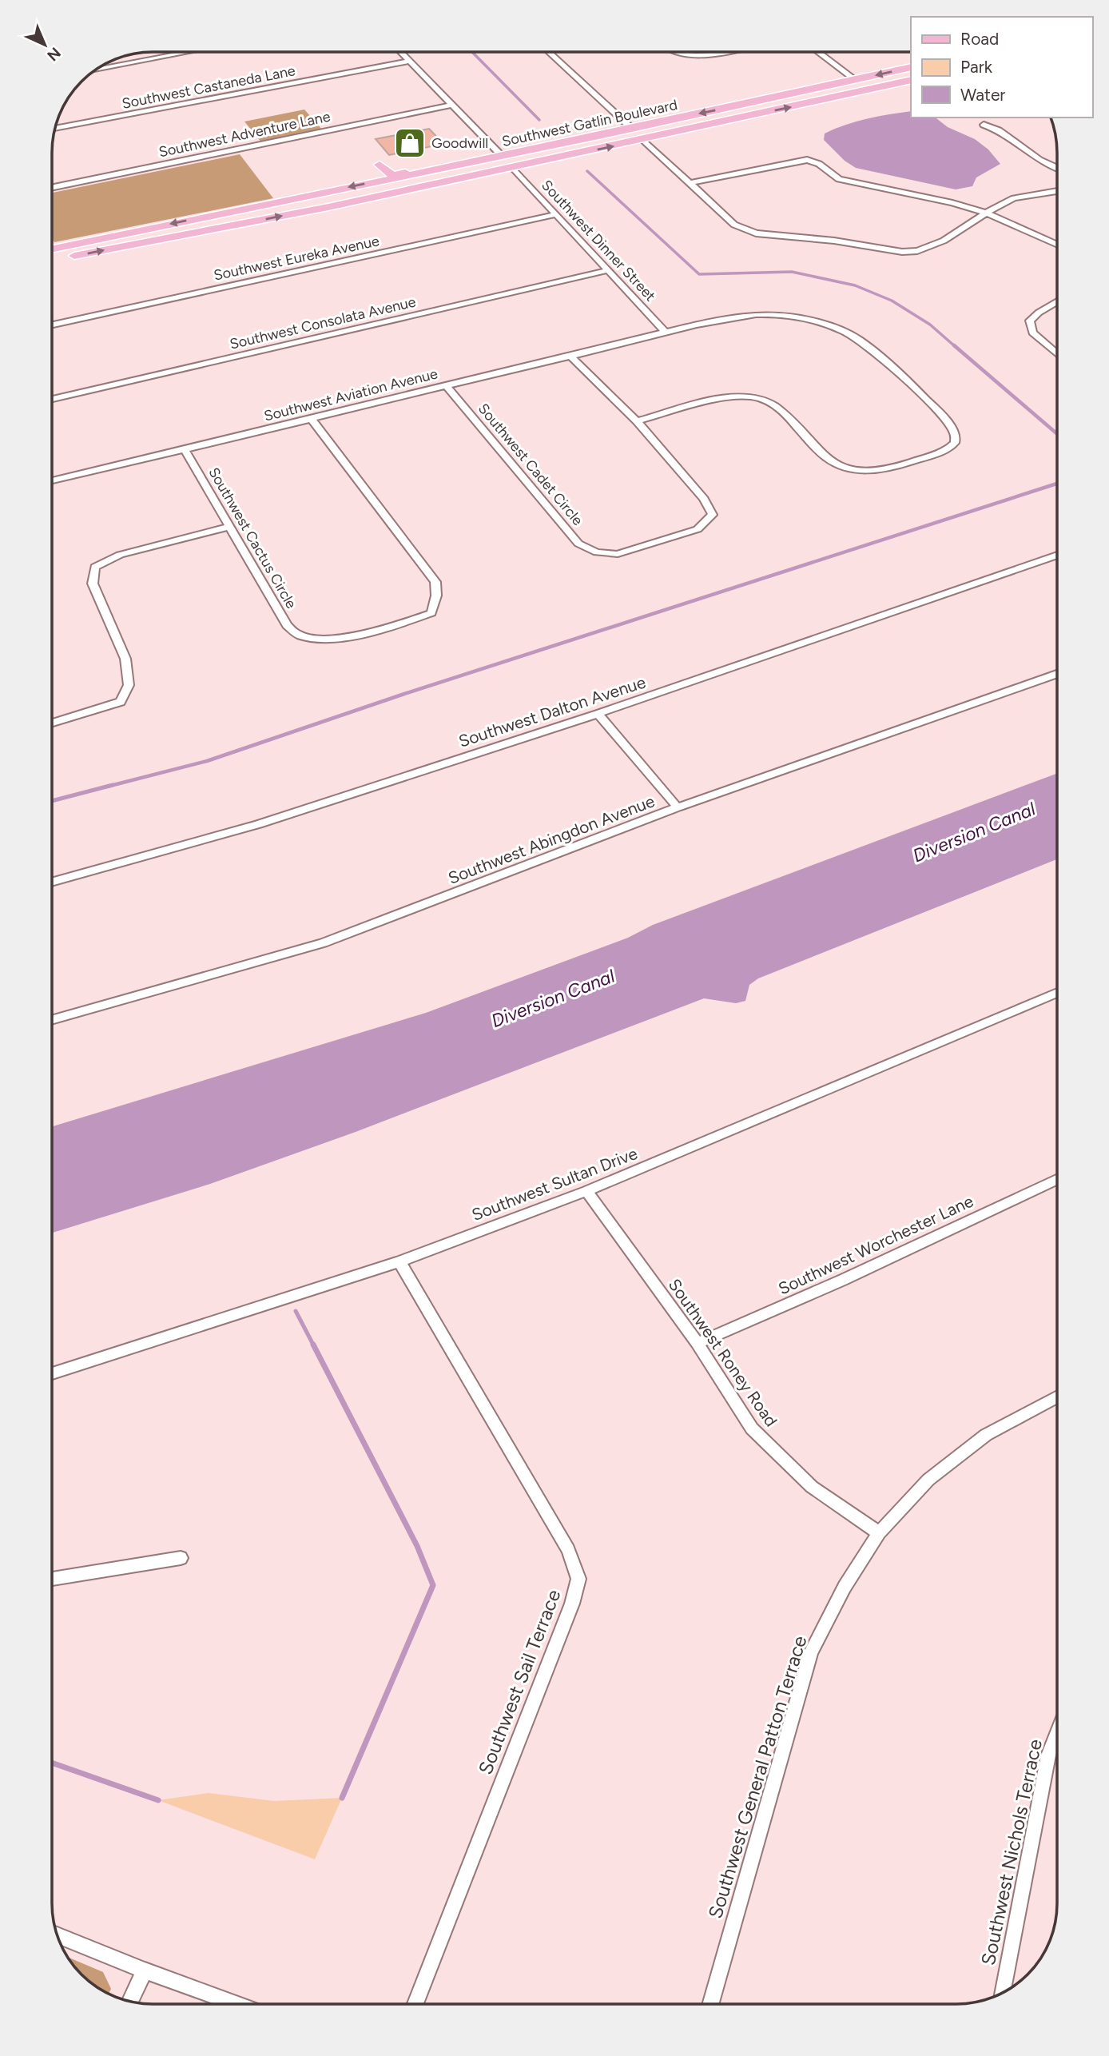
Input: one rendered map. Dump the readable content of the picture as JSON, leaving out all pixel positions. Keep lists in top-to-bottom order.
{
  "streets": {
    "main road": ["Southwest Gatlin Boulevard"],
    "street": [
      "Southwest Castaneda Lane",
      "Southwest Adventure Lane",
      "Southwest Dinner Street",
      "Southwest Eureka Avenue",
      "Southwest Consolata Avenue",
      "Southwest Aviation Avenue",
      "Southwest Cadet Circle",
      "Southwest Cactus Circle",
      "Southwest Dalton Avenue",
      "Southwest Abingdon Avenue",
      "Southwest Sultan Drive",
      "Southwest Worchester Lane",
      "Southwest Roney Road",
      "Southwest Sail Terrace",
      "Southwest General Patton Terrace",
      "Southwest Nichols Terrace"
    ]
  },
  "crossings": [
    ["Southwest Gatlin Boulevard", "Southwest Dinner Street"],
    ["Southwest Dinner Street", "Southwest Eureka Avenue"],
    ["Southwest Dinner Street", "Southwest Consolata Avenue"],
    ["Southwest Dinner Street", "Southwest Aviation Avenue"],
    ["Southwest Aviation Avenue", "Southwest Cadet Circle"],
    ["Southwest Aviation Avenue", "Southwest Cactus Circle"],
    ["Southwest Sultan Drive", "Southwest Roney Road"],
    ["Southwest Sultan Drive", "Southwest Sail Terrace"],
    ["Southwest Worchester Lane", "Southwest Roney Road"],
    ["Southwest Roney Road", "Southwest General Patton Terrace"]
  ],
  "water": ["Diversion Canal"],
  "places": {
    "shop": ["Goodwill"]
  },
  "legend": ["Road", "Park", "Water"],
  "north": "bottom right"
}
